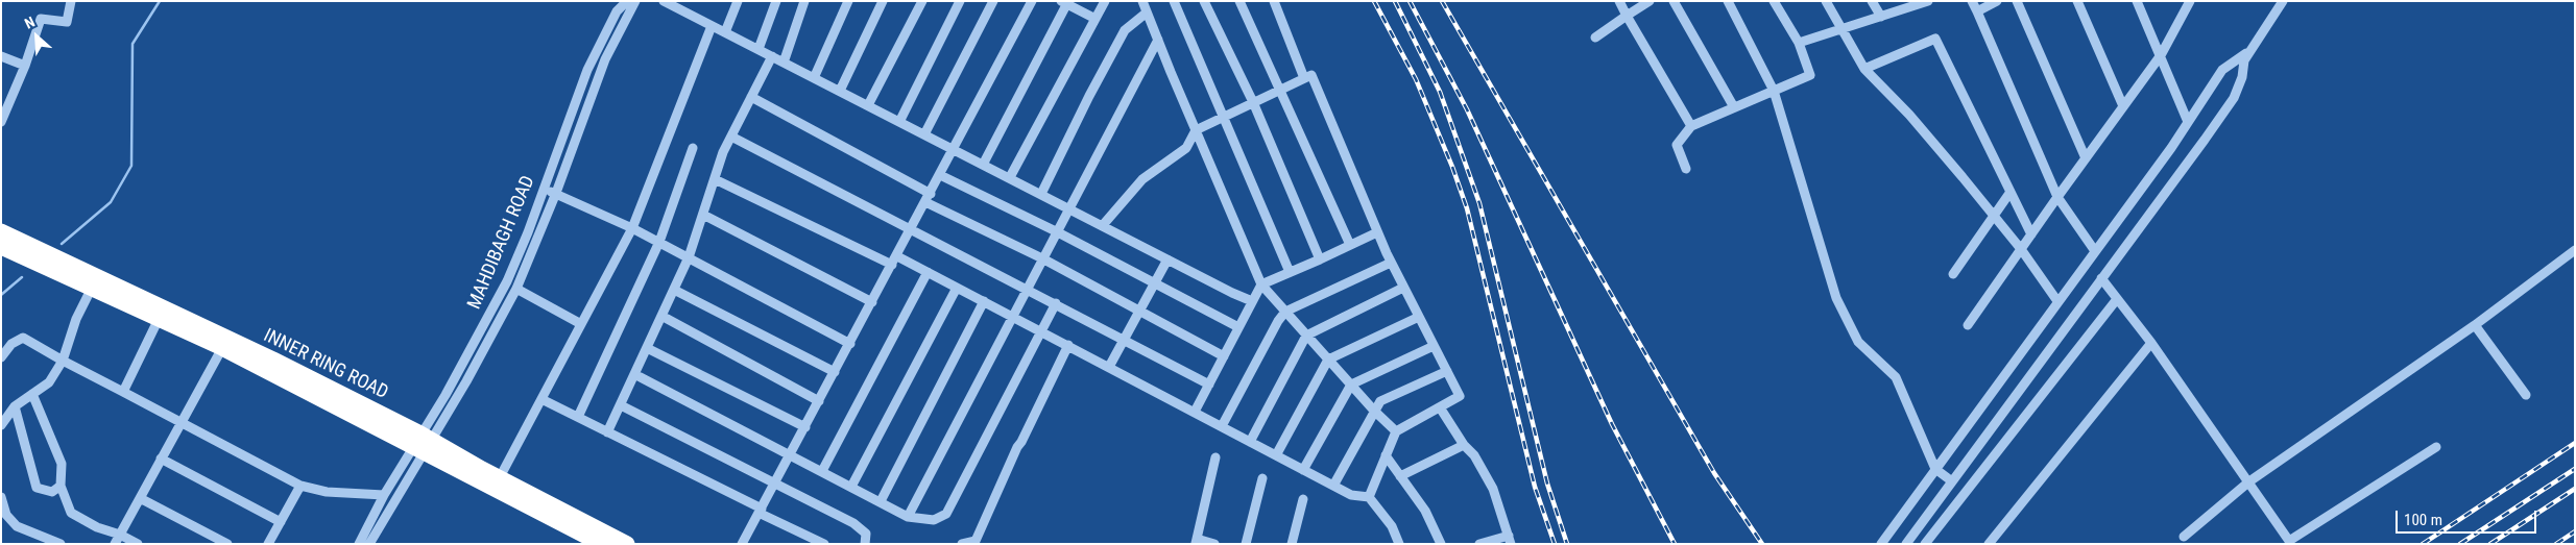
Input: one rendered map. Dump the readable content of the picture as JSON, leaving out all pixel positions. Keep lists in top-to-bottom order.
{
  "streets": {
    "highway": ["INNER RING ROAD"],
    "street": ["MAHDIBAGH ROAD"]
  },
  "crossings": [
    ["MAHDIBAGH ROAD", "INNER RING ROAD"]
  ],
  "scale_bar": "100 m",
  "north": "top left"
}
